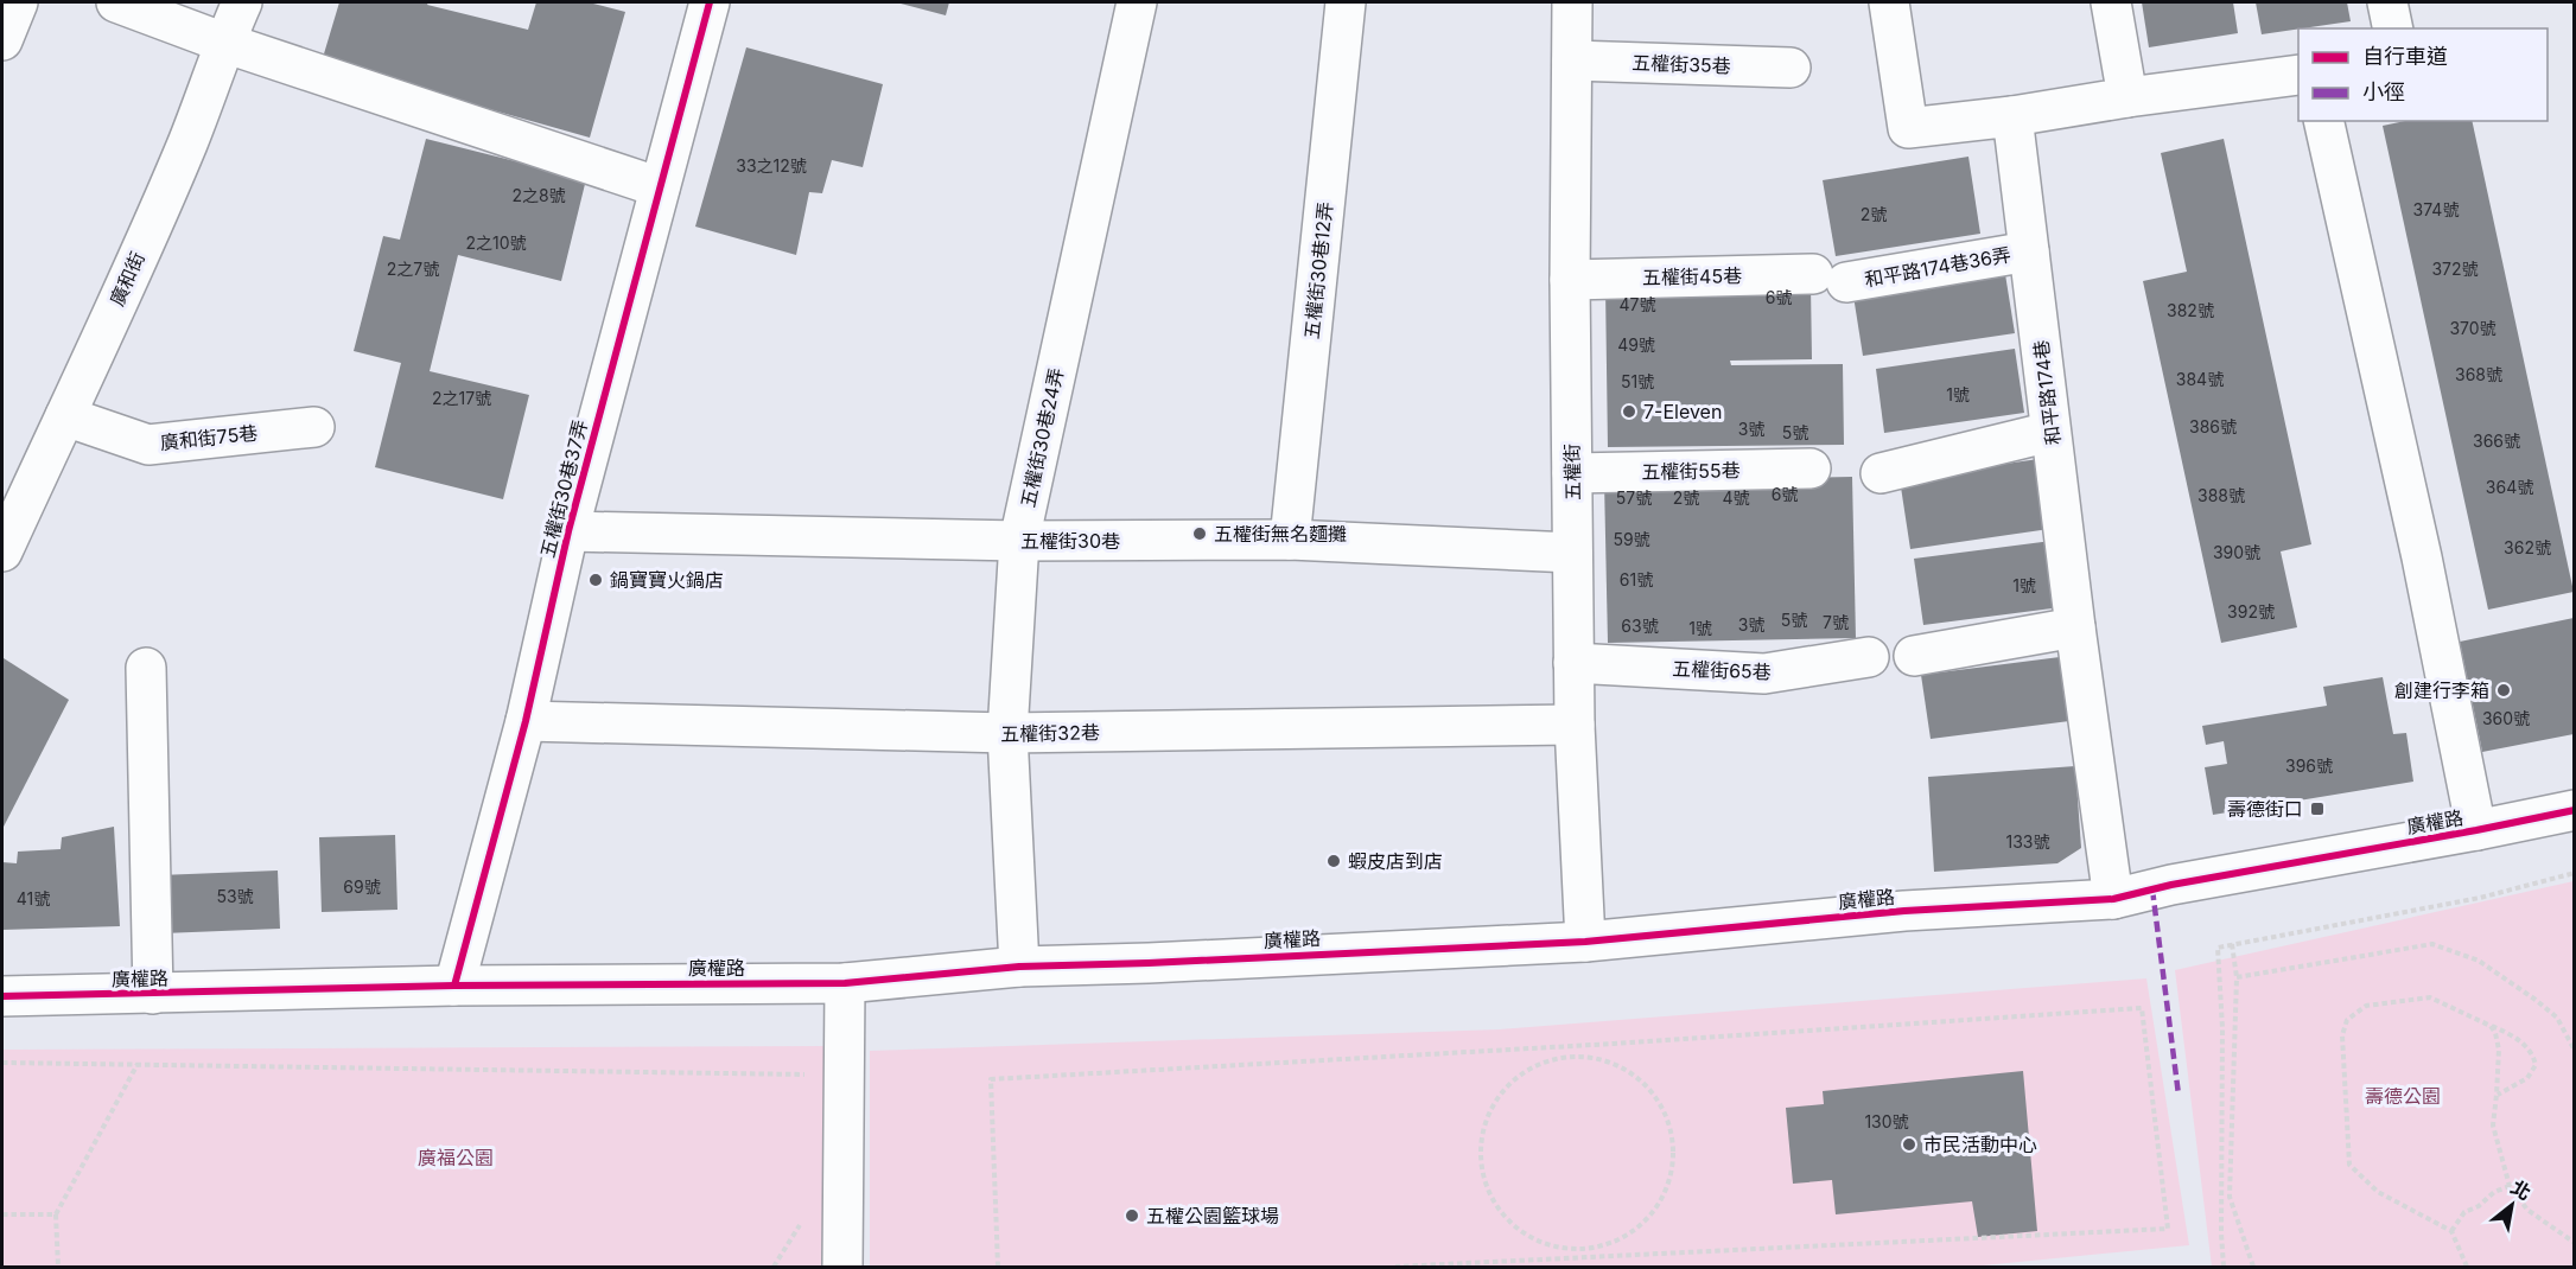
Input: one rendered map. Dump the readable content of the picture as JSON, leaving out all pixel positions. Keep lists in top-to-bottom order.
{
  "streets": {
    "street": [
      "五權街35巷",
      "和平路174巷36弄",
      "五權街30巷12弄",
      "五權街45巷",
      "廣和街",
      "和平路174巷",
      "廣和街75巷",
      "五權街30巷24弄",
      "五權街55巷",
      "五權街",
      "五權街30巷37弄",
      "五權街30巷",
      "五權街65巷",
      "五權街32巷",
      "廣權路"
    ]
  },
  "crossings": [
    ["五權街35巷", "五權街"],
    ["和平路174巷36弄", "五權街45巷"],
    ["和平路174巷36弄", "和平路174巷"],
    ["五權街30巷12弄", "五權街30巷"],
    ["五權街45巷", "五權街"],
    ["廣和街", "廣和街75巷"],
    ["和平路174巷", "廣權路"],
    ["五權街30巷24弄", "五權街30巷"],
    ["五權街30巷24弄", "五權街32巷"],
    ["五權街30巷24弄", "廣權路"],
    ["五權街55巷", "五權街"],
    ["五權街", "五權街30巷"],
    ["五權街", "五權街65巷"],
    ["五權街", "五權街32巷"],
    ["五權街", "廣權路"],
    ["五權街30巷37弄", "五權街30巷"],
    ["五權街30巷37弄", "五權街32巷"],
    ["五權街30巷37弄", "廣權路"]
  ],
  "parks": ["壽德公園", "廣福公園"],
  "places": {
    "other": [
      "7-Eleven",
      "五權街無名麵攤",
      "鍋寶寶火鍋店",
      "創建行李箱",
      "蝦皮店到店",
      "市民活動中心",
      "五權公園籃球場"
    ],
    "transit": ["壽德街口"]
  },
  "house_numbers": [
    "33之12號",
    "2之8號",
    "374號",
    "2號",
    "2之10號",
    "2之7號",
    "372號",
    "6號",
    "47號",
    "382號",
    "370號",
    "49號",
    "368號",
    "384號",
    "51號",
    "1號",
    "2之17號",
    "386號",
    "3號",
    "5號",
    "366號",
    "364號",
    "6號",
    "388號",
    "57號",
    "2號",
    "4號",
    "59號",
    "362號",
    "390號",
    "61號",
    "1號",
    "392號",
    "5號",
    "7號",
    "3號",
    "63號",
    "1號",
    "360號",
    "396號",
    "133號",
    "69號",
    "53號",
    "41號",
    "130號"
  ],
  "legend": ["自行車道", "小徑"],
  "north": "top right"
}
